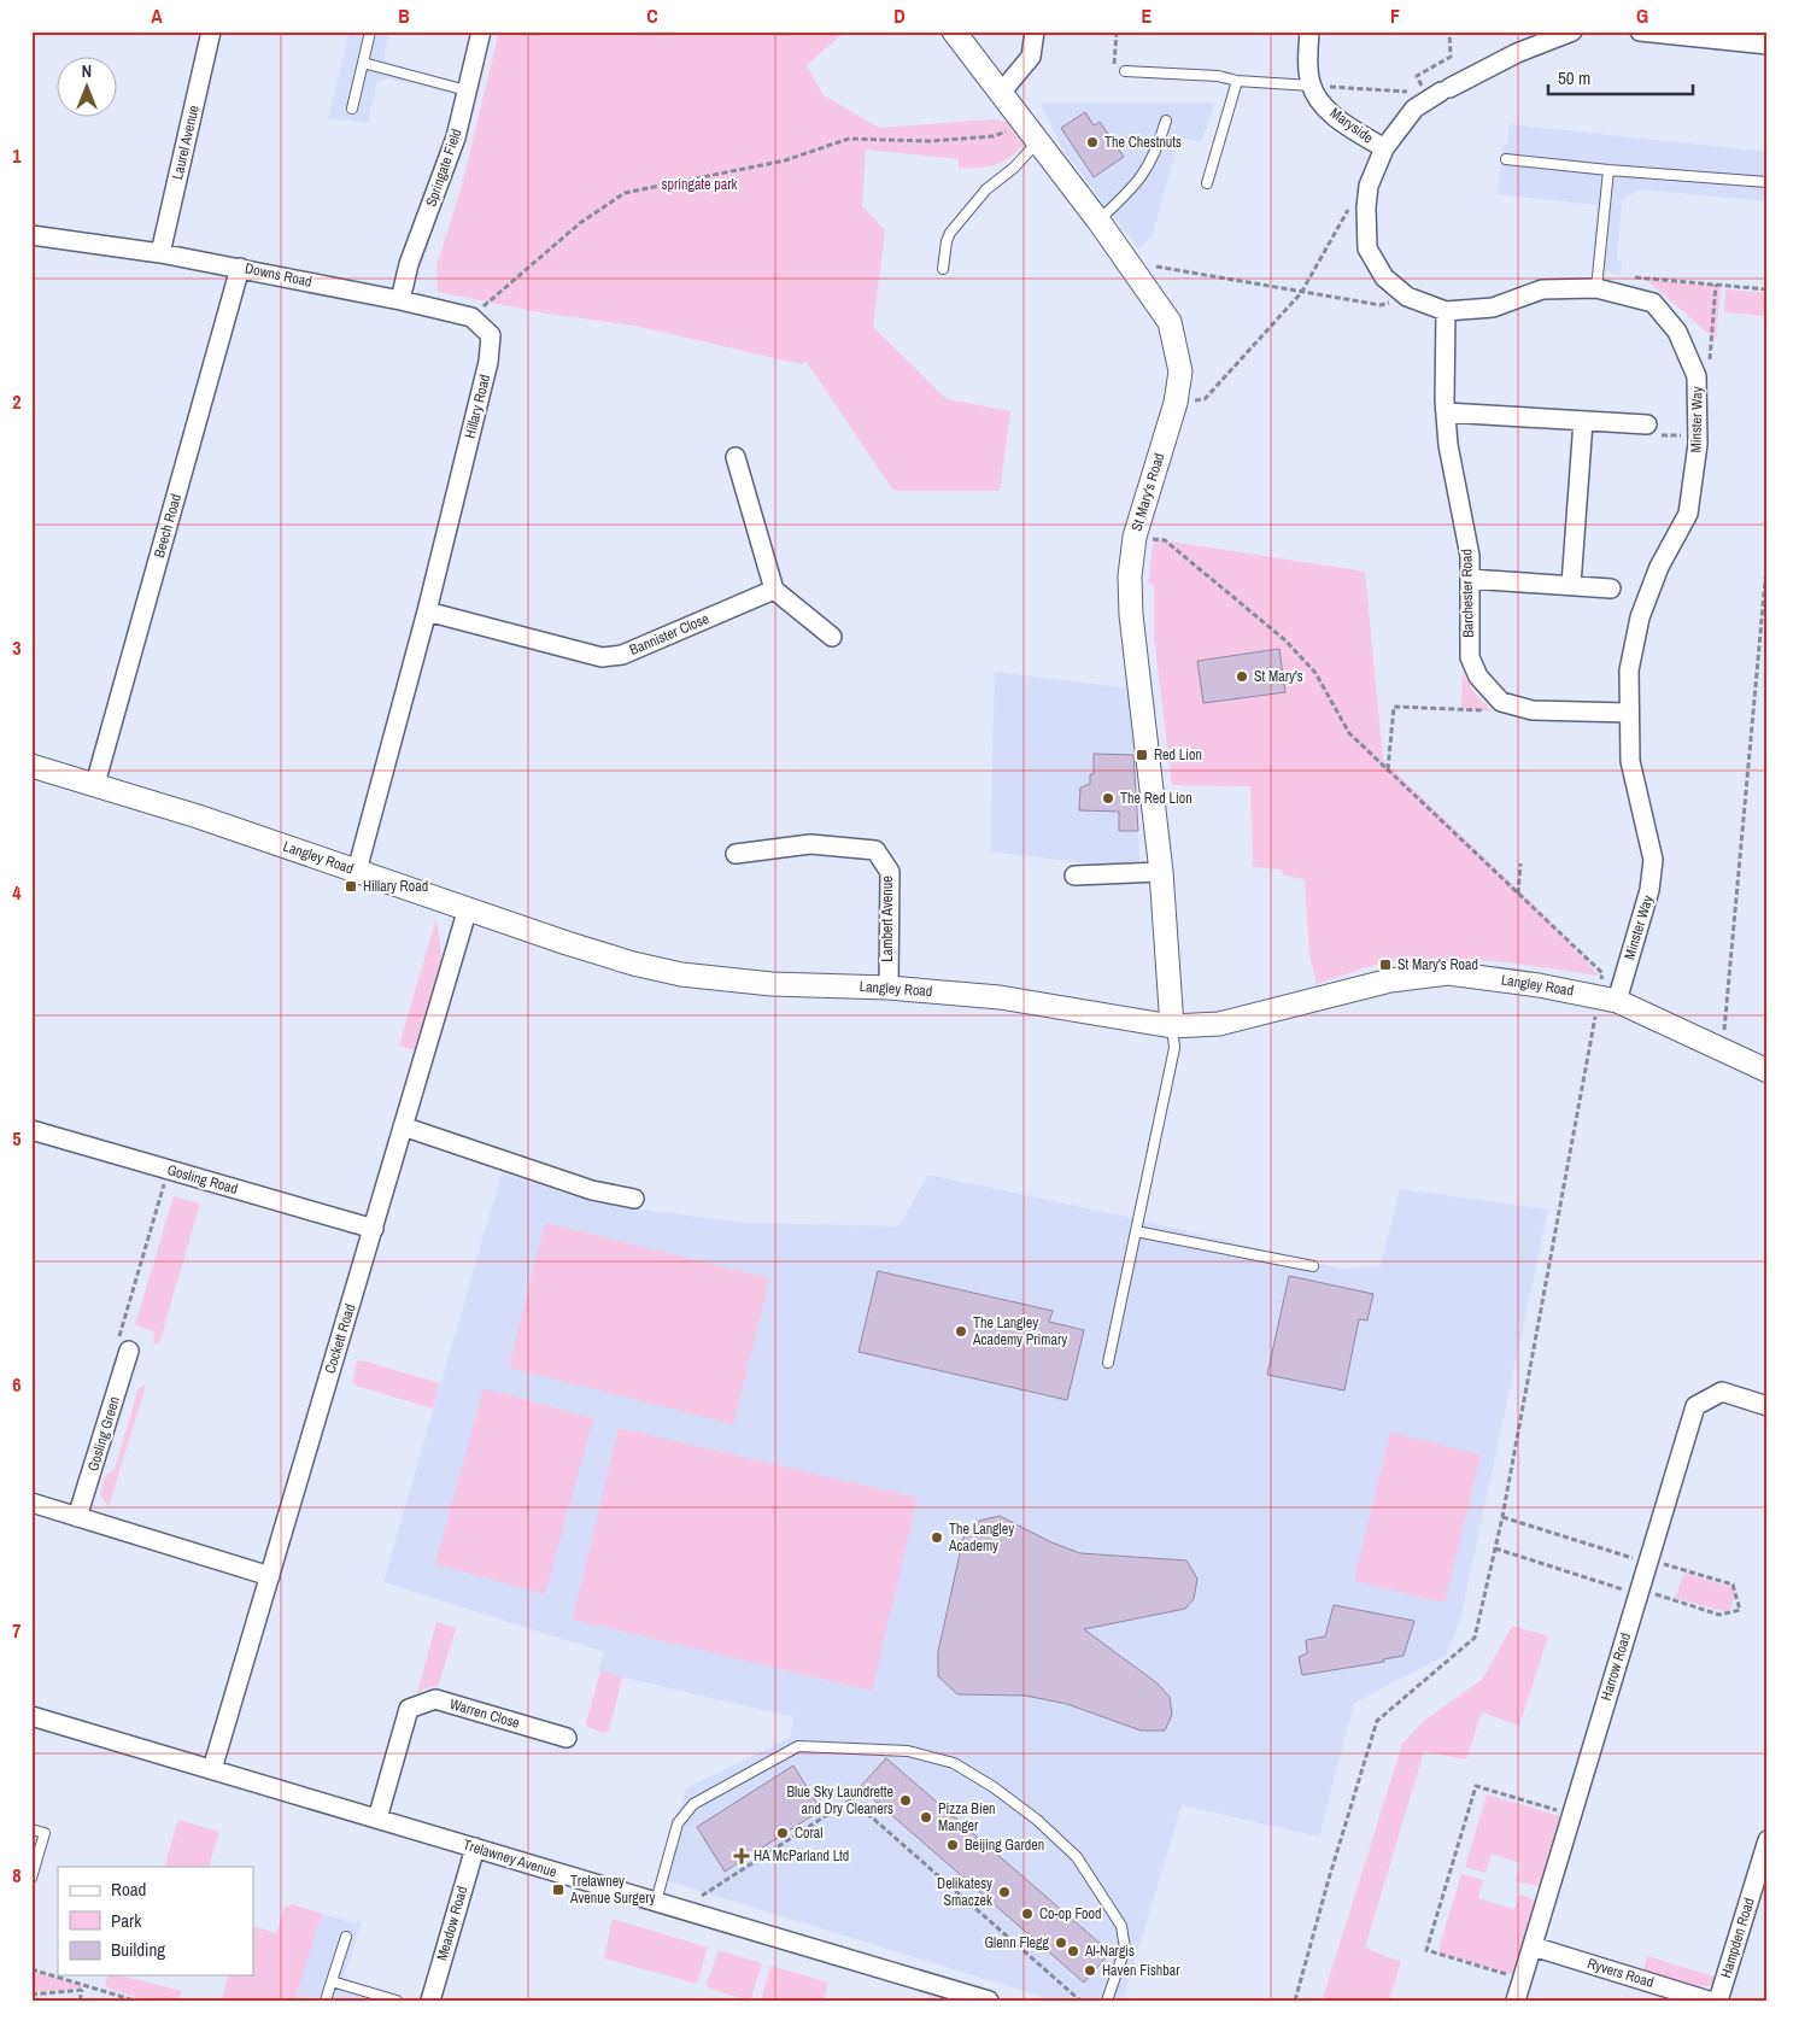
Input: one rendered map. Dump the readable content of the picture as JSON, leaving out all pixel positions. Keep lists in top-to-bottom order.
{
  "streets": {
    "street": [
      "Maryside",
      "Laurel Avenue",
      "Springate Field",
      "Downs Road",
      "Hillary Road",
      "Minster Way",
      "St Mary's Road",
      "Beech Road",
      "Barchester Road",
      "Bannister Close",
      "Langley Road",
      "Lambert Avenue",
      "Gosling Road",
      "Cockett Road",
      "Gosling Green",
      "Harrow Road",
      "Warren Close",
      "Trelawney Avenue",
      "Meadow Road",
      "Hampden Road",
      "Ryvers Road"
    ]
  },
  "crossings": [
    ["Maryside", "Minster Way"],
    ["Laurel Avenue", "Downs Road"],
    ["Springate Field", "Downs Road"],
    ["Downs Road", "Hillary Road"],
    ["Downs Road", "Beech Road"],
    ["Hillary Road", "Bannister Close"],
    ["Hillary Road", "Langley Road"],
    ["Minster Way", "Barchester Road"],
    ["Minster Way", "Langley Road"],
    ["St Mary's Road", "Langley Road"],
    ["Beech Road", "Langley Road"],
    ["Langley Road", "Lambert Avenue"],
    ["Langley Road", "Cockett Road"],
    ["Gosling Road", "Cockett Road"],
    ["Cockett Road", "Trelawney Avenue"],
    ["Harrow Road", "Ryvers Road"],
    ["Warren Close", "Trelawney Avenue"],
    ["Trelawney Avenue", "Meadow Road"]
  ],
  "parks": ["springate park"],
  "places": {
    "other": [
      "The Chestnuts",
      "St Mary's",
      "The Red Lion",
      "The Langley Academy Primary",
      "The Langley Academy",
      "Blue Sky Laundrette and Dry Cleaners",
      "Pizza Bien Manger",
      "Coral",
      "Beijing Garden",
      "Delikatesy Smaczek",
      "Co-op Food",
      "Glenn Flegg",
      "Al-Nargis",
      "Haven Fishbar"
    ],
    "transit": [
      "Red Lion",
      "Hillary Road",
      "St Mary's Road",
      "Trelawney Avenue Surgery"
    ],
    "health": ["HA McParland Ltd"]
  },
  "legend": ["Road", "Park", "Building"],
  "scale_bar": "50 m",
  "north": "top",
  "grid": {
    "columns": [
      "A",
      "B",
      "C",
      "D",
      "E",
      "F",
      "G"
    ],
    "rows": [
      "1",
      "2",
      "3",
      "4",
      "5",
      "6",
      "7",
      "8"
    ]
  }
}
